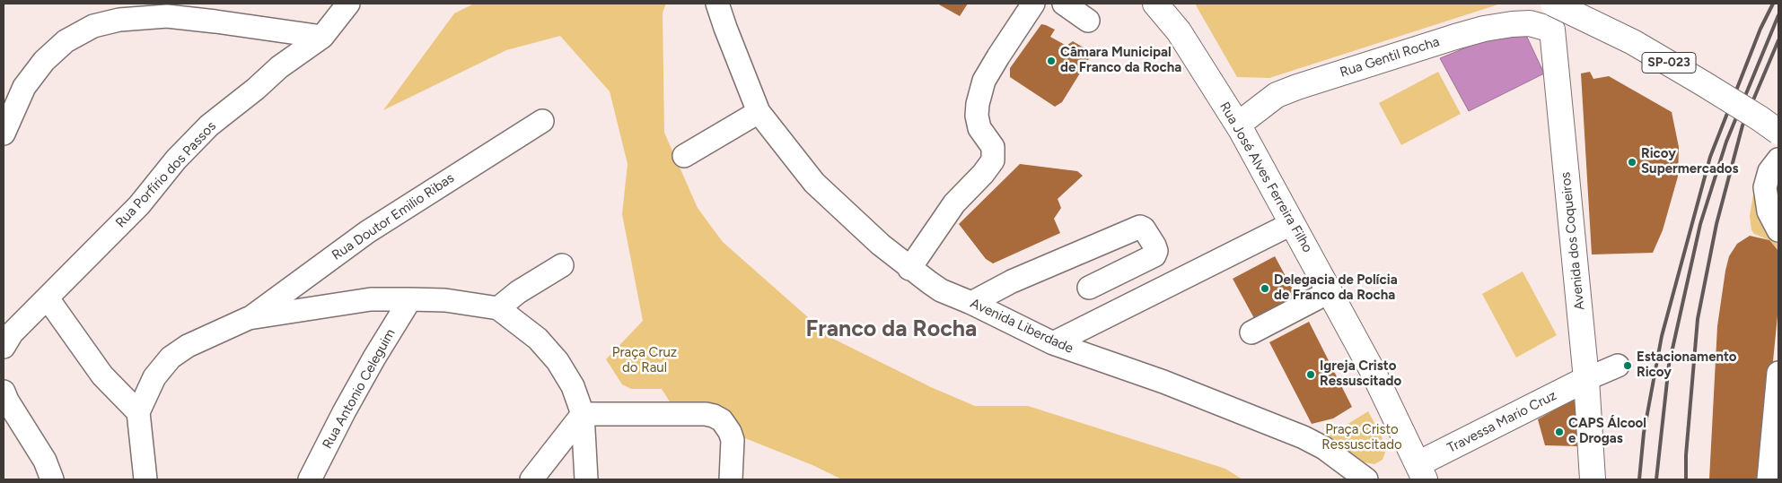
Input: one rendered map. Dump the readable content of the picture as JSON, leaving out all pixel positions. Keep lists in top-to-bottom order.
{
  "streets": {
    "main road": [
      "Rua Gentil Rocha",
      "SP-023",
      "Rua José Alves Ferreira Filho",
      "Avenida dos Coqueiros",
      "Travessa Mario Cruz"
    ],
    "street": [
      "Rua Porfírio dos Passos",
      "Rua Doutor Emilio Ribas",
      "Avenida Liberdade",
      "Rua Antonio Celeguim"
    ]
  },
  "crossings": [
    ["Rua Gentil Rocha", "Rua José Alves Ferreira Filho"],
    ["Rua Gentil Rocha", "Avenida dos Coqueiros"],
    ["SP-023", "Avenida dos Coqueiros"],
    ["Rua José Alves Ferreira Filho", "Travessa Mario Cruz"],
    ["Avenida dos Coqueiros", "Travessa Mario Cruz"]
  ],
  "districts": ["Franco da Rocha"],
  "parks": ["Praça Cruz do Raul", "Praça Cristo Ressuscitado"],
  "places": [
    "Câmara Municipal de Franco da Rocha",
    "Ricoy Supermercados",
    "Delegacia de Polícia de Franco da Rocha",
    "Estacionamento Ricoy",
    "Igreja Cristo Ressuscitado",
    "CAPS Álcool e Drogas"
  ]
}
